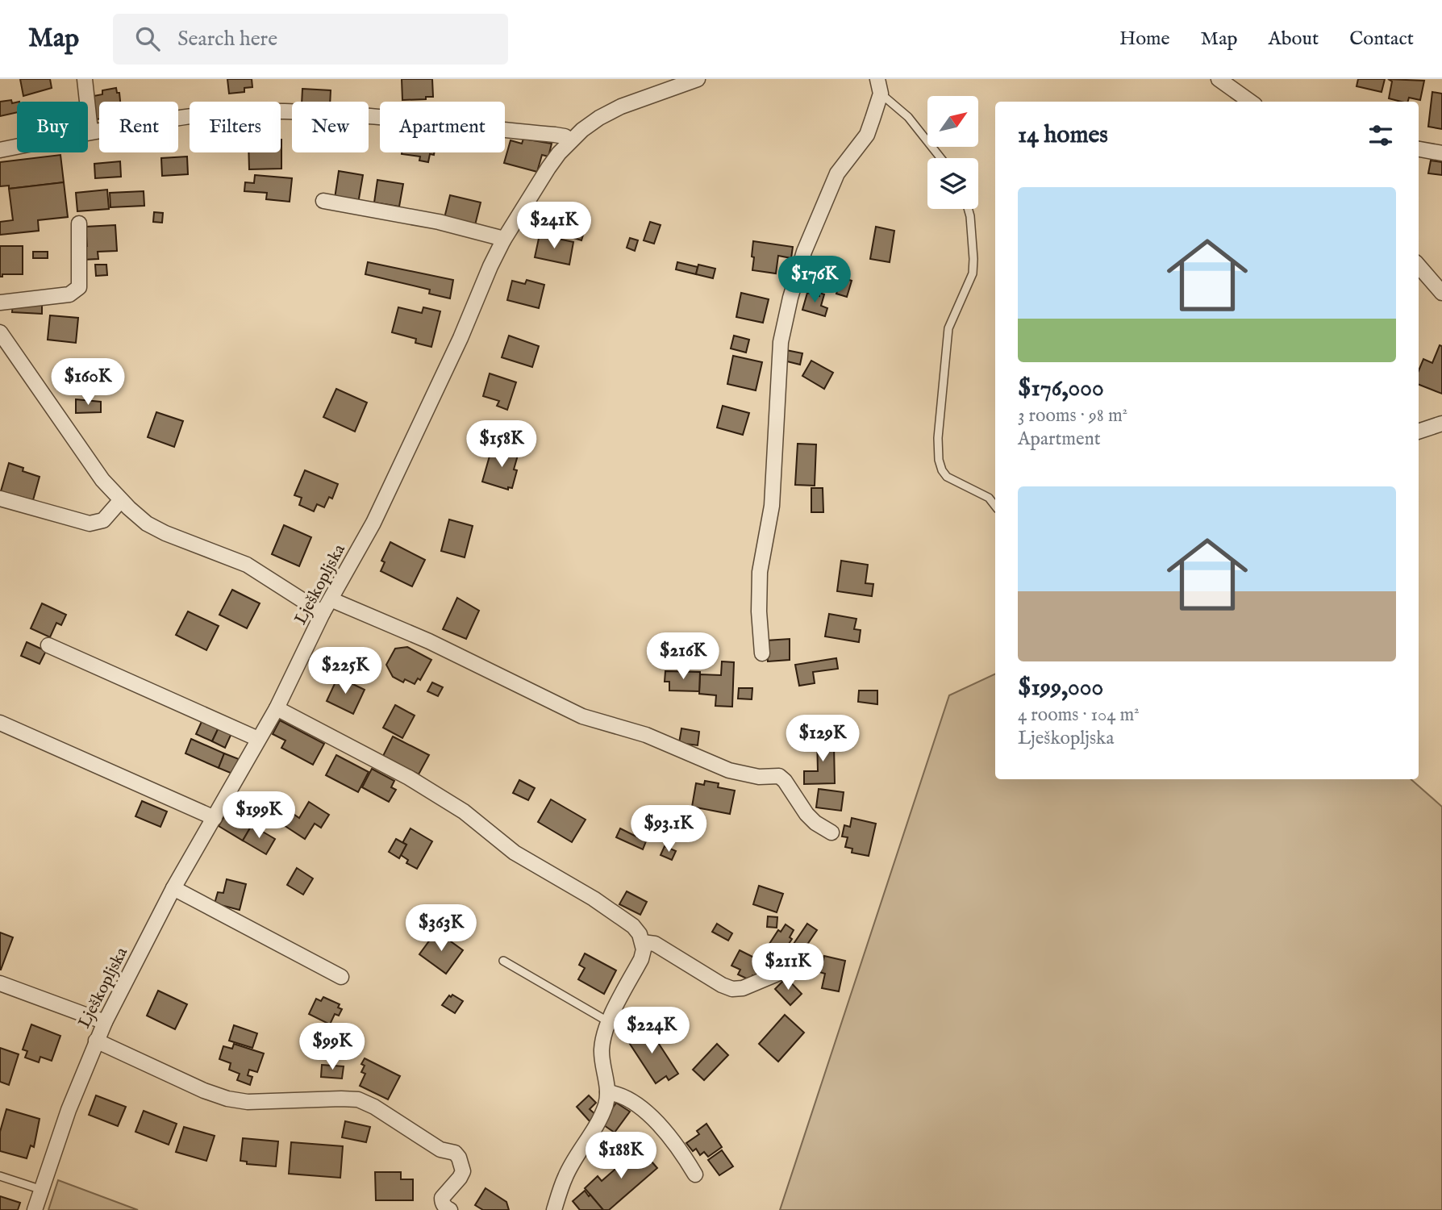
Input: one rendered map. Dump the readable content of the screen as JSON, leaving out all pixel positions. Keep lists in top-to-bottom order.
{
  "streets": {
    "street": ["Lješkopljska"]
  },
  "north": "top right",
  "page": {
    "header": "Map",
    "search": "Search here",
    "nav": [
      "Home",
      "Map",
      "About",
      "Contact"
    ],
    "chip": [
      "Buy",
      "Rent",
      "Filters",
      "New",
      "Apartment"
    ],
    "heading": "14 homes",
    "list": [
      {
        "name": "$176,000",
        "note": "3 rooms · 98 m² · Apartment"
      },
      {
        "name": "$199,000",
        "note": "4 rooms · 104 m² · Lješkopljska"
      }
    ],
    "price": [
      "$241K",
      "$176K",
      "$160K",
      "$158K",
      "$216K",
      "$225K",
      "$129K",
      "$199K",
      "$93.1K",
      "$363K",
      "$211K",
      "$224K",
      "$99K",
      "$188K"
    ]
  }
}
